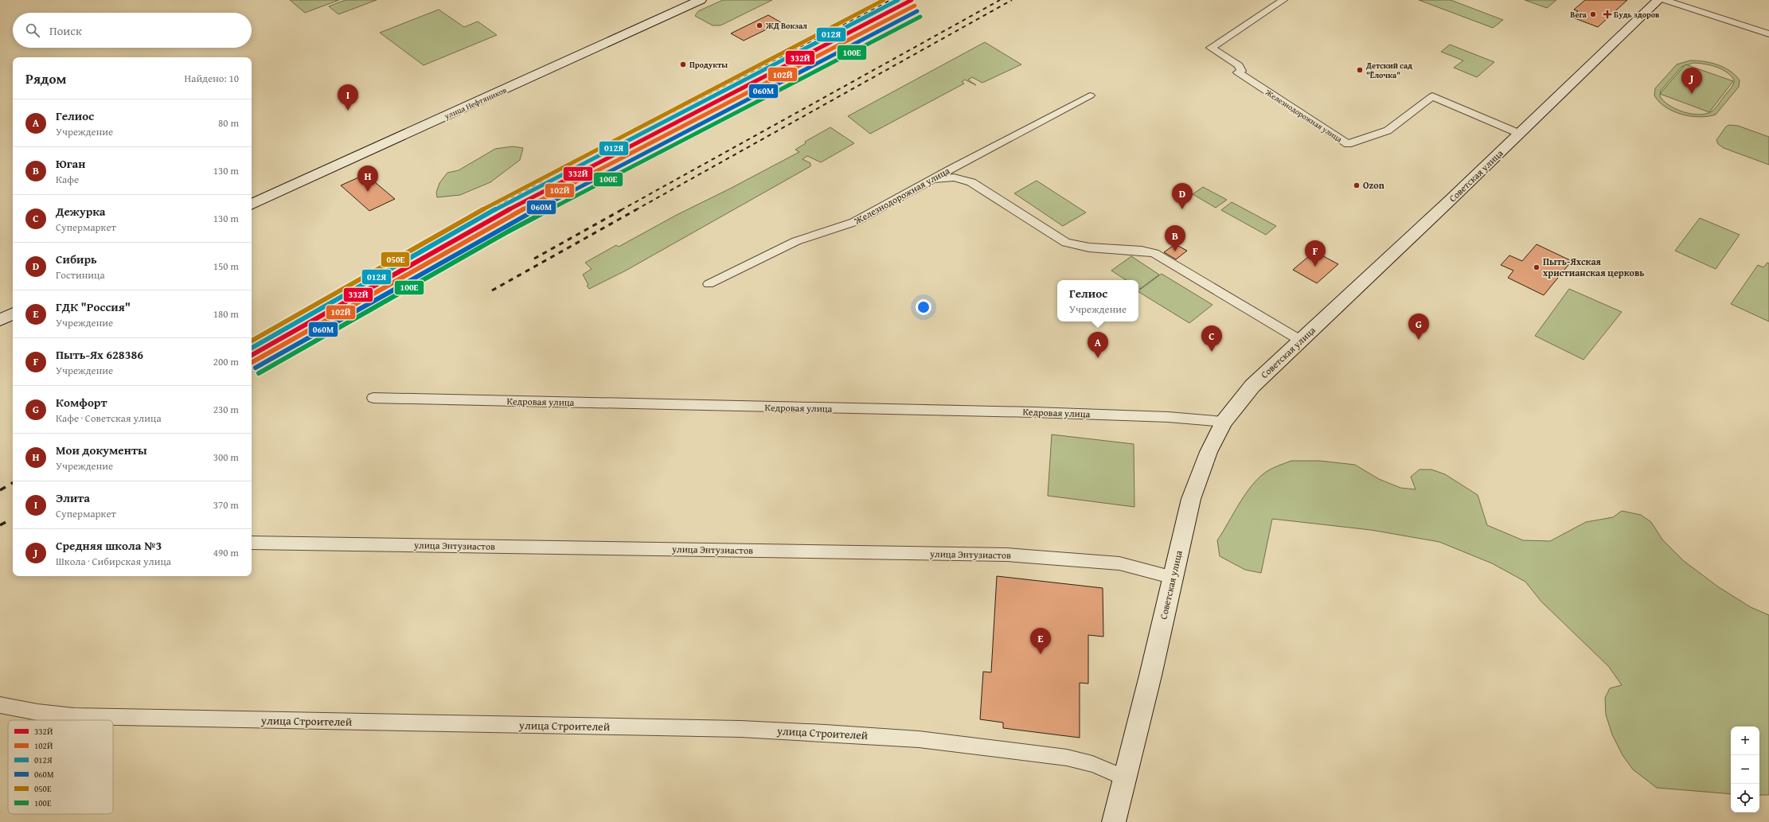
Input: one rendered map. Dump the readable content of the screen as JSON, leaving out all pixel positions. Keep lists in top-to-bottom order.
{
  "streets": {
    "street": [
      "улица Нефтяников",
      "Железнодорожная улица",
      "Советская улица",
      "Кедровая улица",
      "улица Энтузиастов",
      "улица Строителей"
    ]
  },
  "crossings": [
    ["Железнодорожная улица", "Советская улица"],
    ["Советская улица", "Кедровая улица"],
    ["Советская улица", "улица Энтузиастов"],
    ["Советская улица", "улица Строителей"]
  ],
  "places": {
    "other": [
      "Вега",
      "ЖД Вокзал",
      "Продукты",
      "Детский сад \"Ёлочка\"",
      "Ozon",
      "Пыть-Яхская христианская церковь"
    ],
    "health": ["Будь здоров"]
  },
  "lines": [
    "transit line 332Й",
    "transit line 012Я",
    "transit line 050Е",
    "transit line 102Й",
    "transit line 060М",
    "transit line 100Е"
  ],
  "legend": [
    "332Й",
    "102Й",
    "012Я",
    "060М",
    "050Е",
    "100Е"
  ],
  "page": {
    "search": "Поиск",
    "heading": ["Рядом", "Найдено: 10"],
    "pins": [
      "J",
      "I",
      "H",
      "D",
      "B",
      "F",
      "G",
      "C",
      "A",
      "E"
    ],
    "list": [
      {
        "mark": "A",
        "name": "Гелиос",
        "note": "Учреждение",
        "value": "80 m"
      },
      {
        "mark": "B",
        "name": "Юган",
        "note": "Кафе",
        "value": "130 m"
      },
      {
        "mark": "C",
        "name": "Дежурка",
        "note": "Супермаркет",
        "value": "130 m"
      },
      {
        "mark": "D",
        "name": "Сибирь",
        "note": "Гостиница",
        "value": "150 m"
      },
      {
        "mark": "E",
        "name": "ГДК \"Россия\"",
        "note": "Учреждение",
        "value": "180 m"
      },
      {
        "mark": "F",
        "name": "Пыть-Ях 628386",
        "note": "Учреждение",
        "value": "200 m"
      },
      {
        "mark": "G",
        "name": "Комфорт",
        "note": "Кафе · Советская улица",
        "value": "230 m"
      },
      {
        "mark": "H",
        "name": "Мои документы",
        "note": "Учреждение",
        "value": "300 m"
      },
      {
        "mark": "I",
        "name": "Элита",
        "note": "Супермаркет",
        "value": "370 m"
      },
      {
        "mark": "J",
        "name": "Средняя школа №3",
        "note": "Школа · Сибирская улица",
        "value": "490 m"
      }
    ],
    "popup": ["Гелиос", "Учреждение"],
    "map_buttons": ["+", "−"]
  }
}
